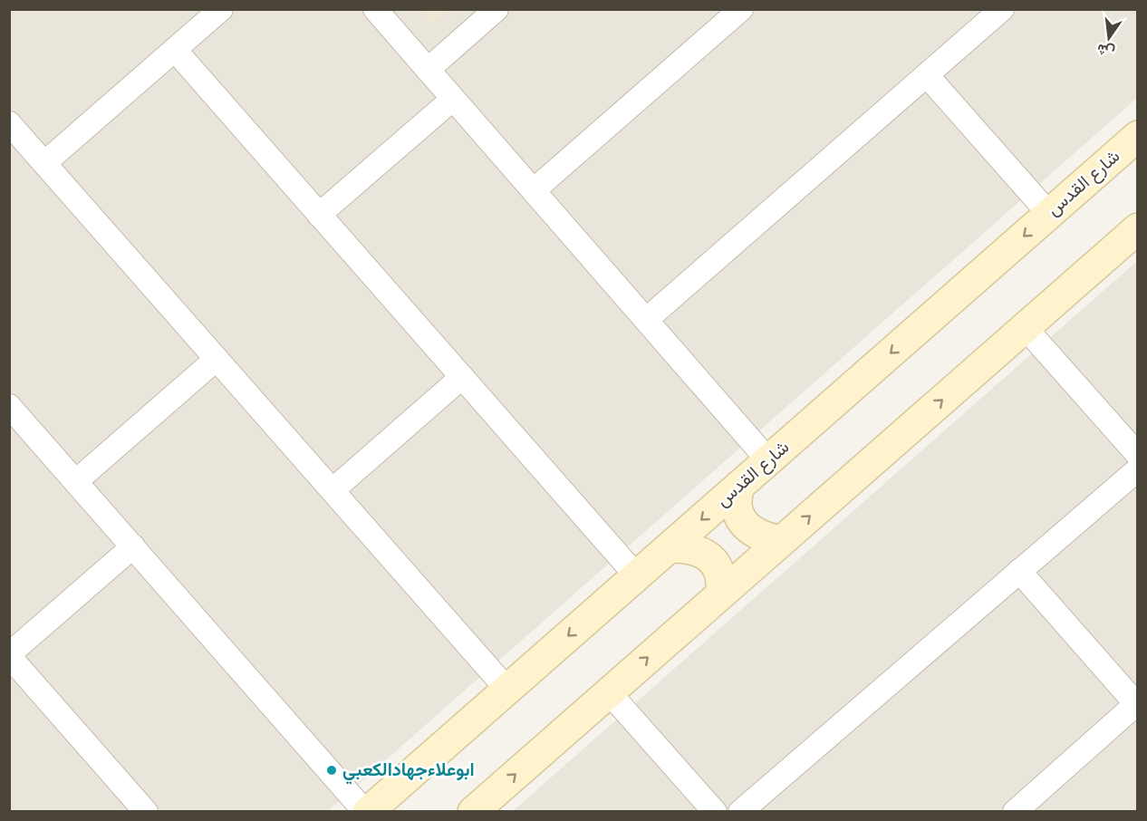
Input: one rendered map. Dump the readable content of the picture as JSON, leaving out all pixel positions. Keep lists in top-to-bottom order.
{
  "streets": {
    "main road": ["شارع القدس"]
  },
  "places": ["ابوعلاءجهادالكعبي"],
  "north": "bottom"
}
